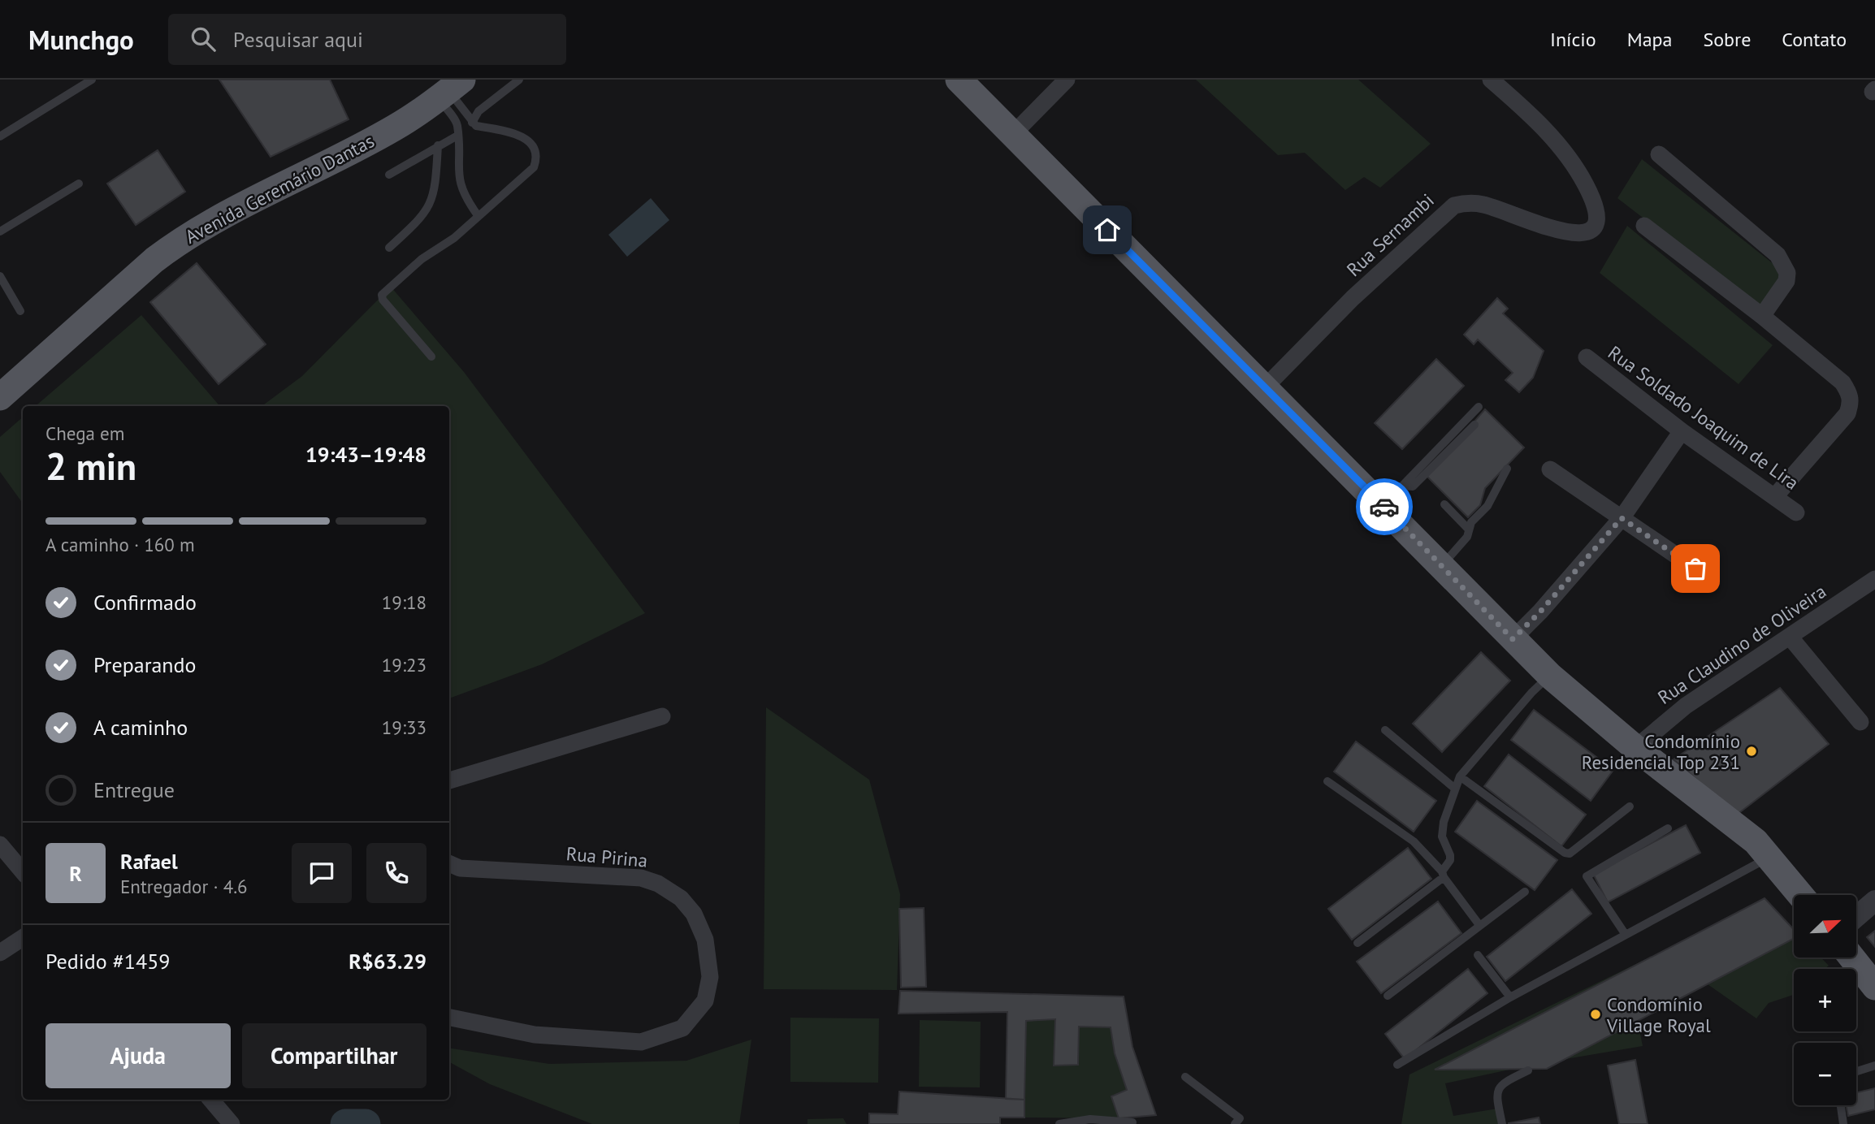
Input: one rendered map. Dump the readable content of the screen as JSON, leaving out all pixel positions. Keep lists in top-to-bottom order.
{
  "streets": {
    "main road": ["Avenida Geremário Dantas"],
    "street": [
      "Rua Sernambi",
      "Rua Soldado Joaquim de Lira",
      "Rua Claudino de Oliveira",
      "Rua Pirina"
    ]
  },
  "places": ["Condomínio Residencial Top 231", "Condomínio Village Royal"],
  "north": "top right",
  "page": {
    "header": "Munchgo",
    "search": "Pesquisar aqui",
    "nav": [
      "Início",
      "Mapa",
      "Sobre",
      "Contato"
    ],
    "heading": ["2 min", "Chega em", "19:43–19:48"],
    "panel": [
      "Rafael",
      "Entregador · 4.6",
      "Pedido #1459",
      "R$63.29"
    ],
    "bar": "A caminho · 160 m",
    "list": [
      ["Confirmado", "19:18"],
      ["Preparando", "19:23"],
      ["A caminho", "19:33"],
      "Entregue"
    ],
    "round": "R",
    "map_buttons": ["+", "−"],
    "buttons": ["Ajuda", "Compartilhar"]
  }
}
